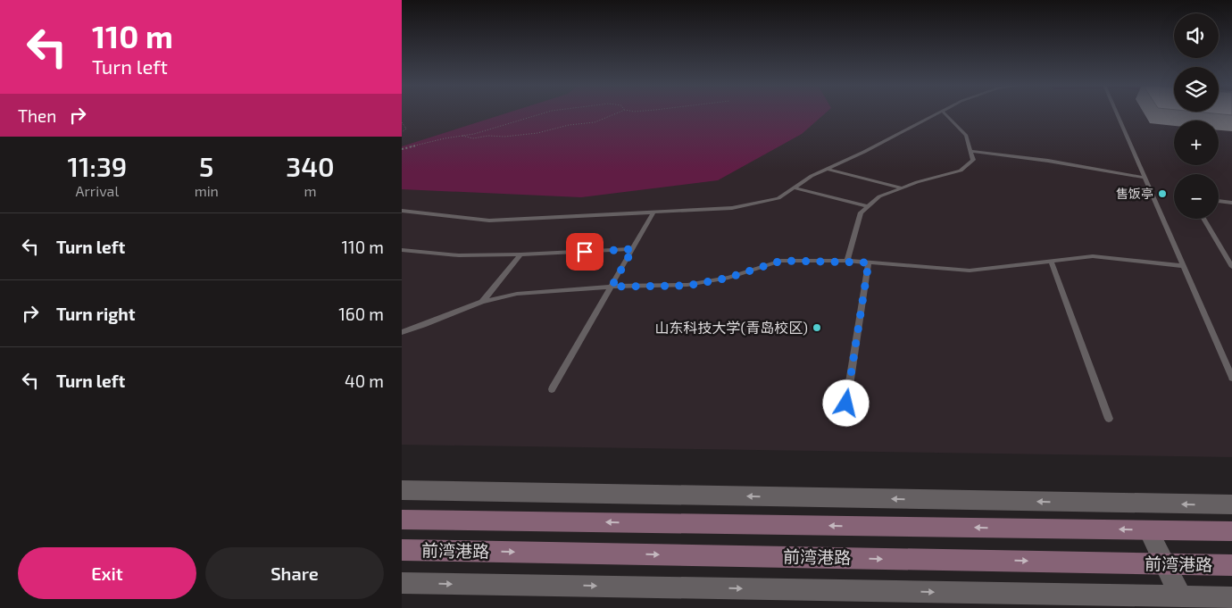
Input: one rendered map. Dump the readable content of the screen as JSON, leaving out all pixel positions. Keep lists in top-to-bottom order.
{
  "streets": {
    "main road": ["前湾港路"]
  },
  "places": ["售饭亭", "山东科技大学(青岛校区)"],
  "page": {
    "turn": ["110 m", "Turn left"],
    "map_buttons": ["+", "−"],
    "then": "Then",
    "eta": [
      "11:39",
      "Arrival",
      "5",
      "min",
      "340",
      "m"
    ],
    "list": [
      {
        "name": "Turn left",
        "value": "110 m"
      },
      {
        "name": "Turn right",
        "value": "160 m"
      },
      {
        "name": "Turn left",
        "value": "40 m"
      }
    ],
    "buttons": ["Exit", "Share"]
  }
}
